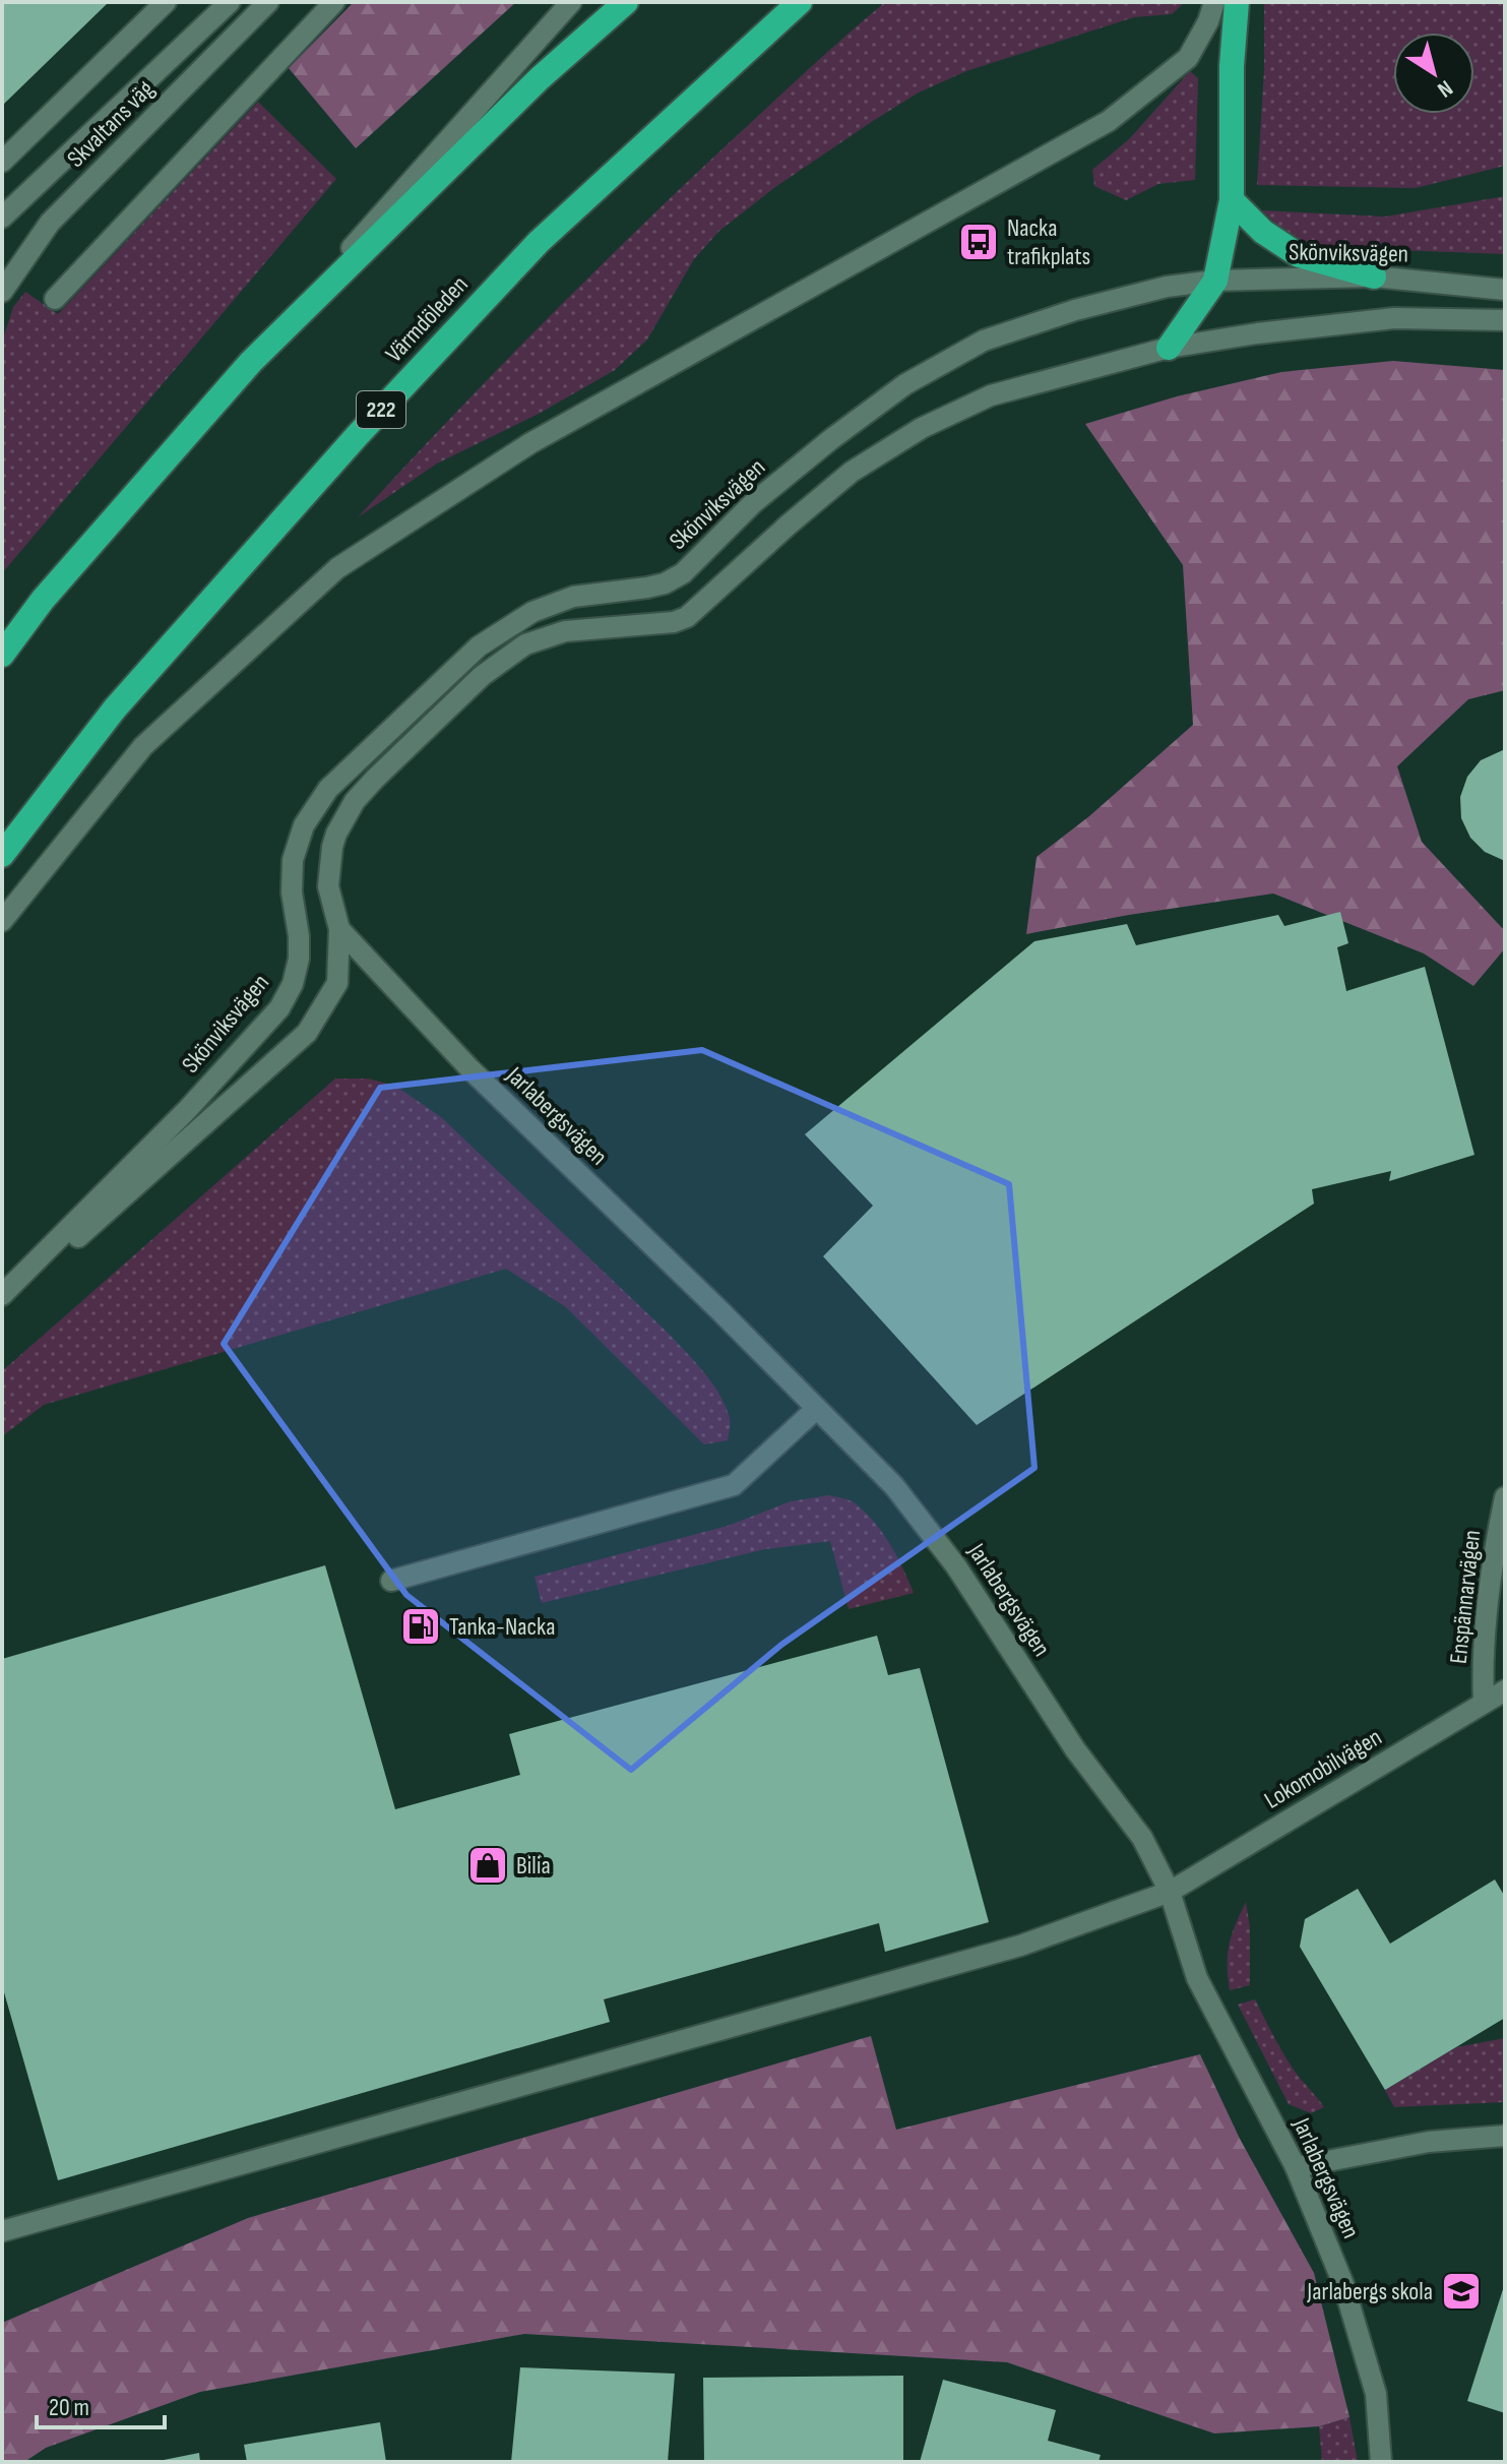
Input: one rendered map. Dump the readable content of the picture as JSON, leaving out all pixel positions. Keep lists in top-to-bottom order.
{
  "streets": {
    "highway": ["Värmdöleden", "222"],
    "street": [
      "Skvaltans väg",
      "Skönviksvägen",
      "Jarlabergsvägen",
      "Enspännarvägen",
      "Lokomobilvägen"
    ]
  },
  "crossings": [
    ["Jarlabergsvägen", "Lokomobilvägen"],
    ["Enspännarvägen", "Lokomobilvägen"]
  ],
  "places": {
    "bus stop": ["Nacka trafikplats"],
    "fuel station": ["Tanka-Nacka"],
    "shop": ["Bilia"],
    "school or university": ["Jarlabergs skola"]
  },
  "scale_bar": "20 m",
  "north": "bottom right"
}
